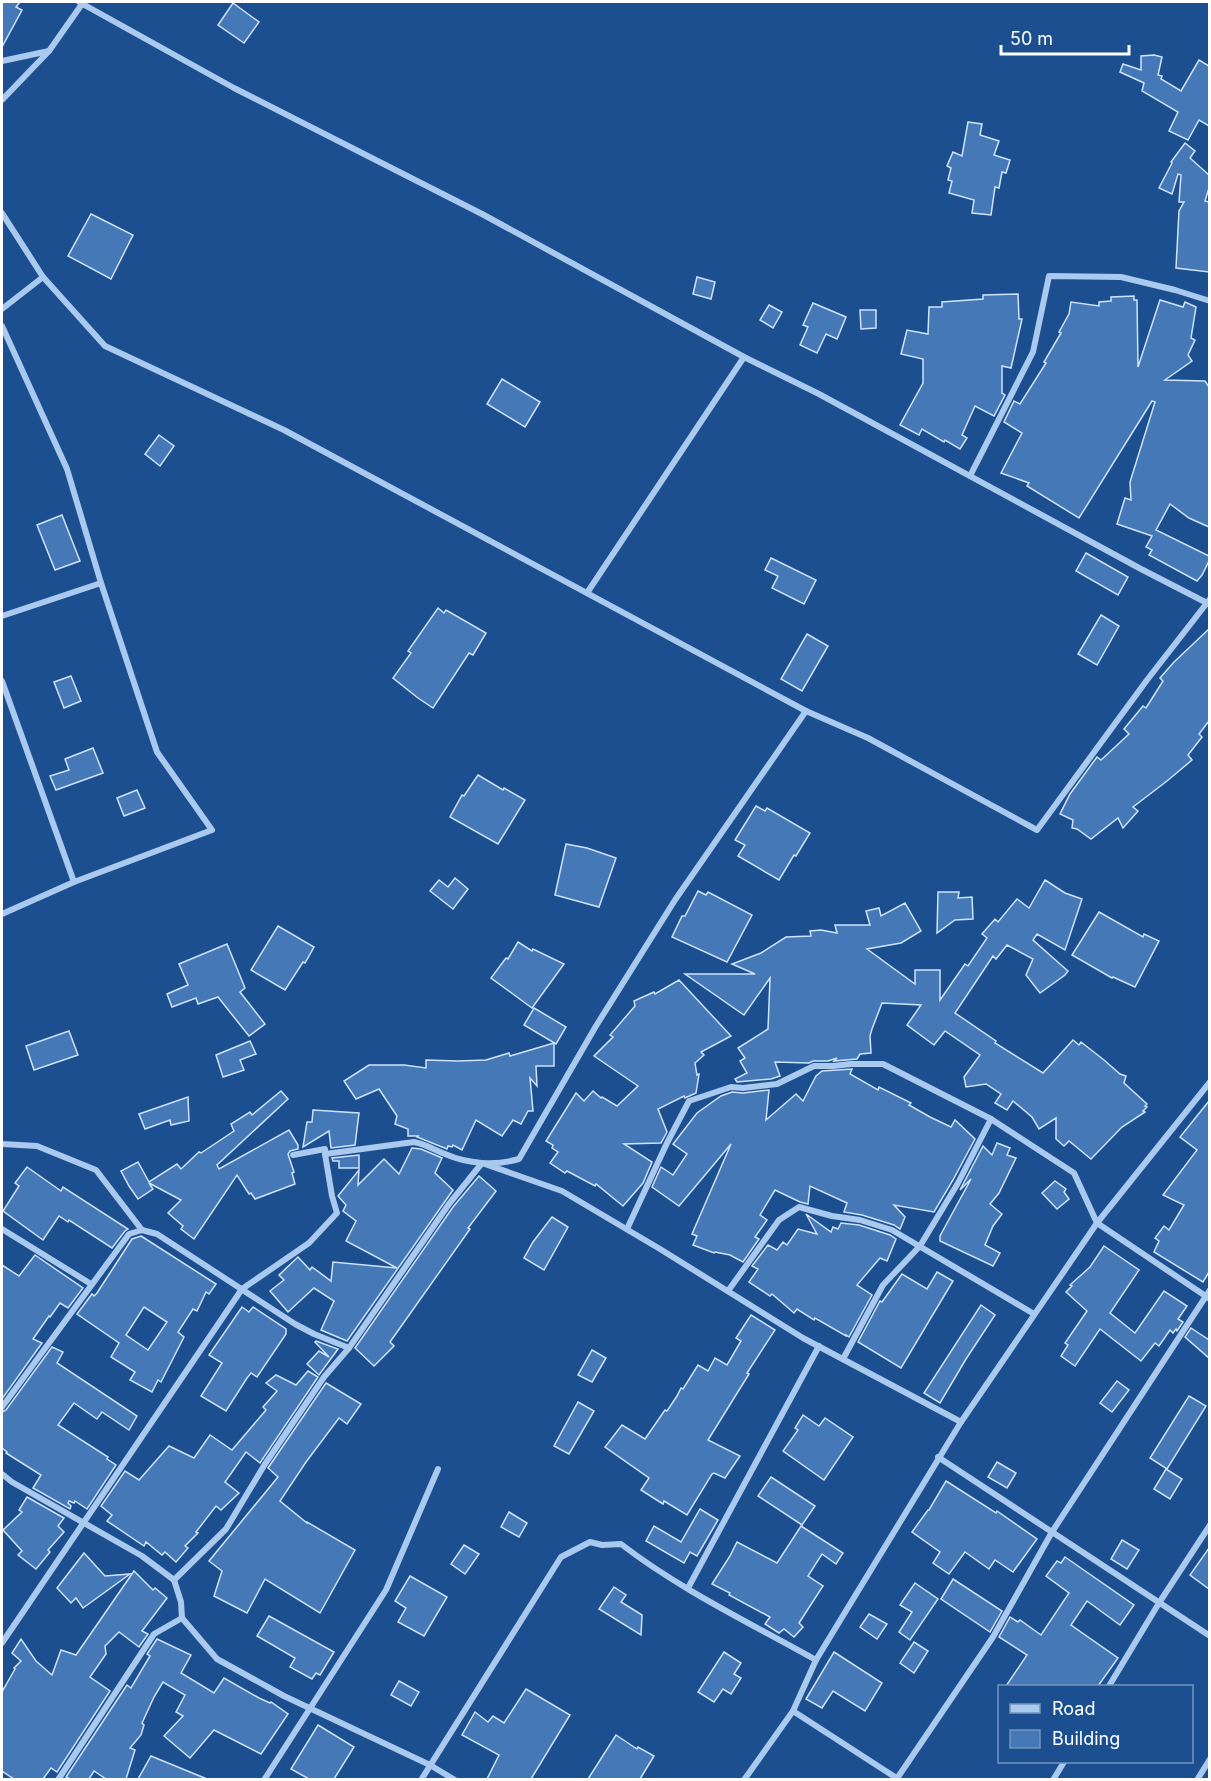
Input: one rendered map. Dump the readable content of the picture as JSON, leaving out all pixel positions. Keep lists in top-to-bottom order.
{
  "legend": ["Road", "Building"],
  "scale_bar": "50 m"
}
